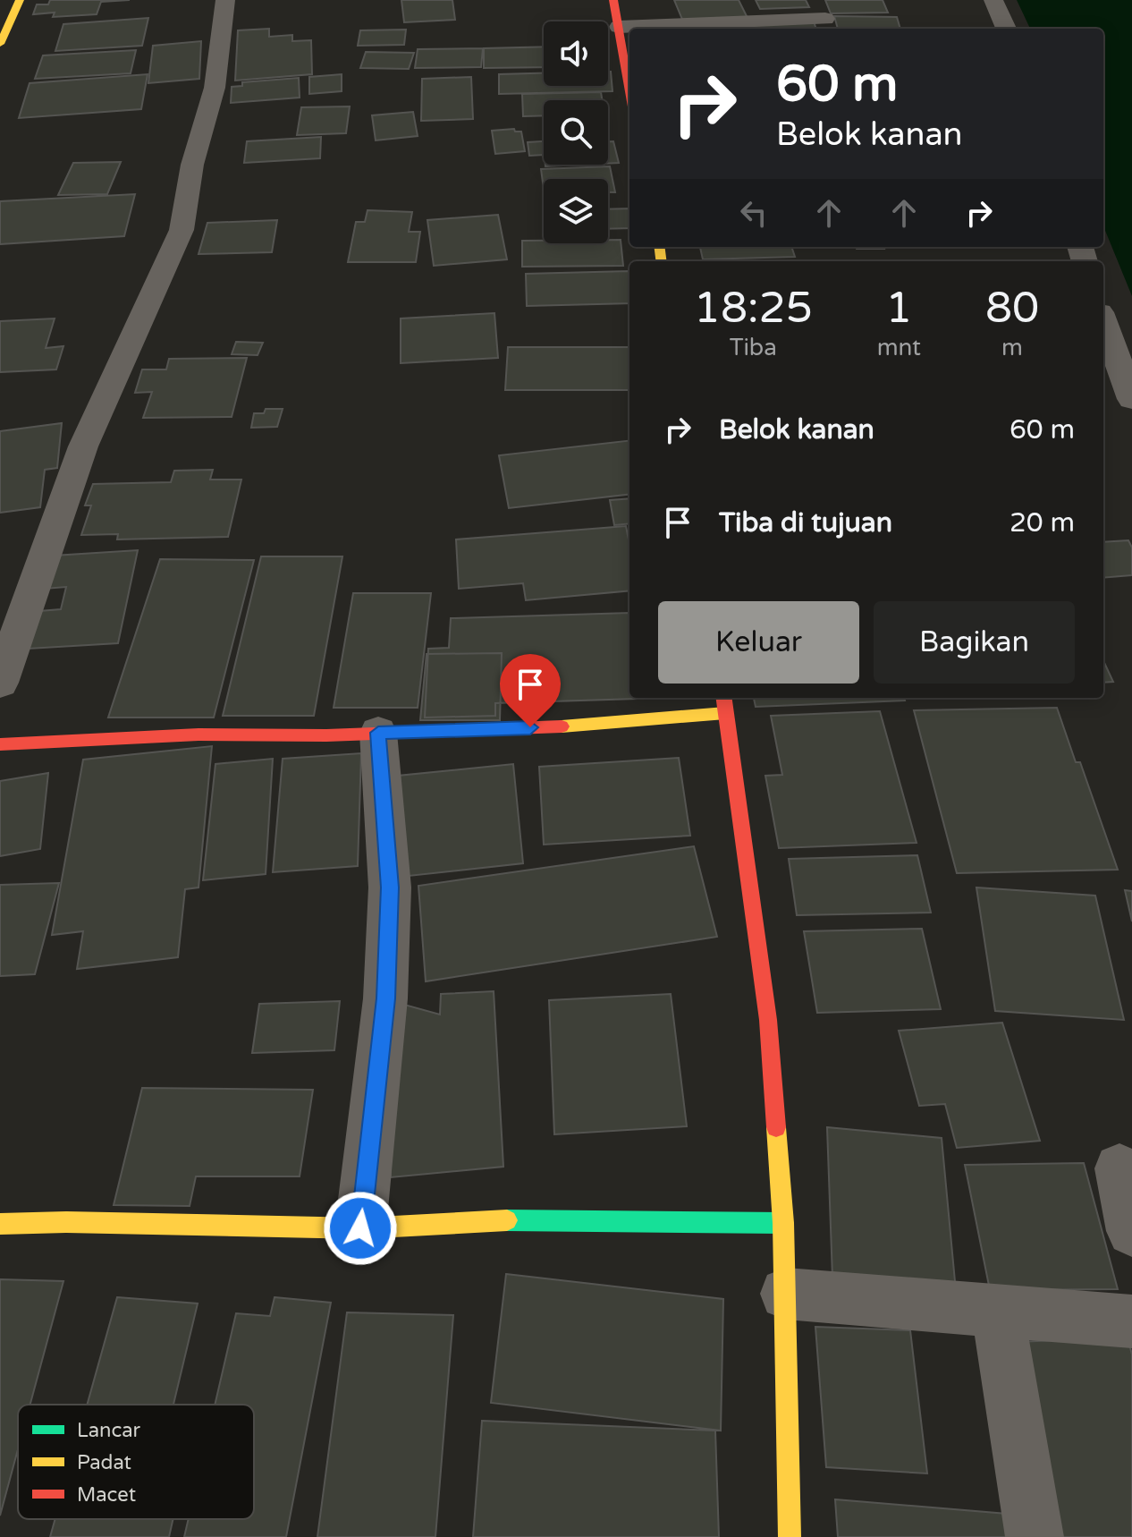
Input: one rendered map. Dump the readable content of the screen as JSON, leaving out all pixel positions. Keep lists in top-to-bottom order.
{
  "legend": ["Lancar", "Padat", "Macet"],
  "page": {
    "turn": ["60 m", "Belok kanan"],
    "eta": [
      "18:25",
      "Tiba",
      "1",
      "mnt",
      "80",
      "m"
    ],
    "list": [
      {
        "name": "Belok kanan",
        "value": "60 m"
      },
      {
        "name": "Tiba di tujuan",
        "value": "20 m"
      }
    ],
    "buttons": ["Keluar", "Bagikan"]
  }
}
